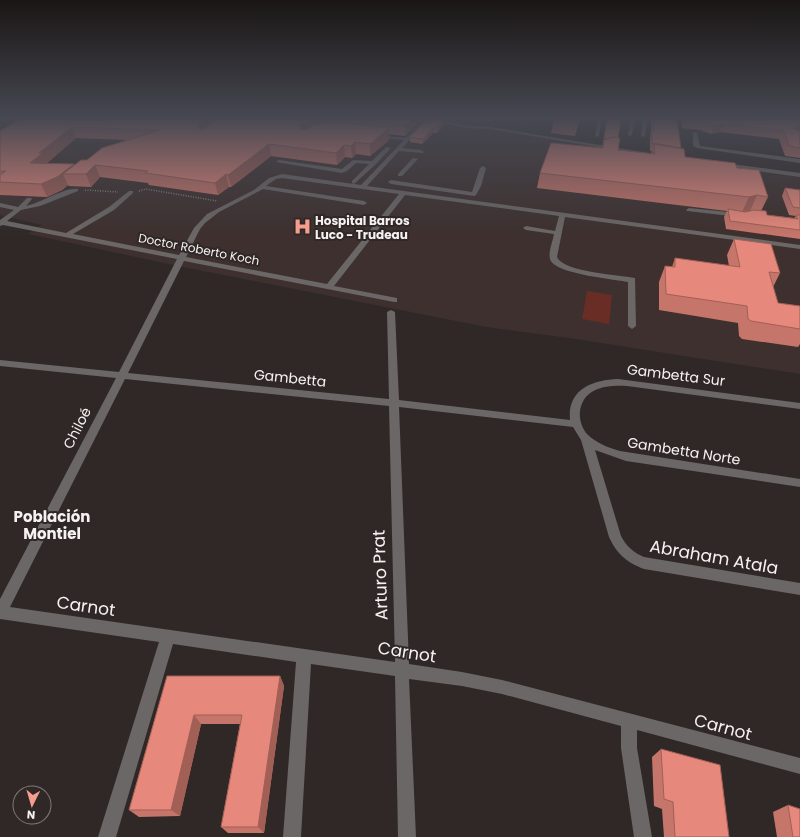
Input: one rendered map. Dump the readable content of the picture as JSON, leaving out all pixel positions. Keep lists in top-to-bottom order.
{
  "streets": {
    "street": [
      "Doctor Roberto Koch",
      "Gambetta Sur",
      "Gambetta",
      "Chiloé",
      "Gambetta Norte",
      "Abraham Atala",
      "Arturo Prat",
      "Carnot"
    ]
  },
  "crossings": [
    ["Doctor Roberto Koch", "Chiloé"],
    ["Gambetta Sur", "Gambetta"],
    ["Gambetta Sur", "Gambetta Norte"],
    ["Gambetta", "Chiloé"],
    ["Gambetta", "Gambetta Norte"],
    ["Gambetta", "Arturo Prat"],
    ["Chiloé", "Carnot"],
    ["Gambetta Norte", "Abraham Atala"],
    ["Arturo Prat", "Carnot"]
  ],
  "districts": ["Población Montiel"],
  "places": {
    "hospital": ["Hospital Barros Luco - Trudeau"]
  },
  "north": "bottom"
}
